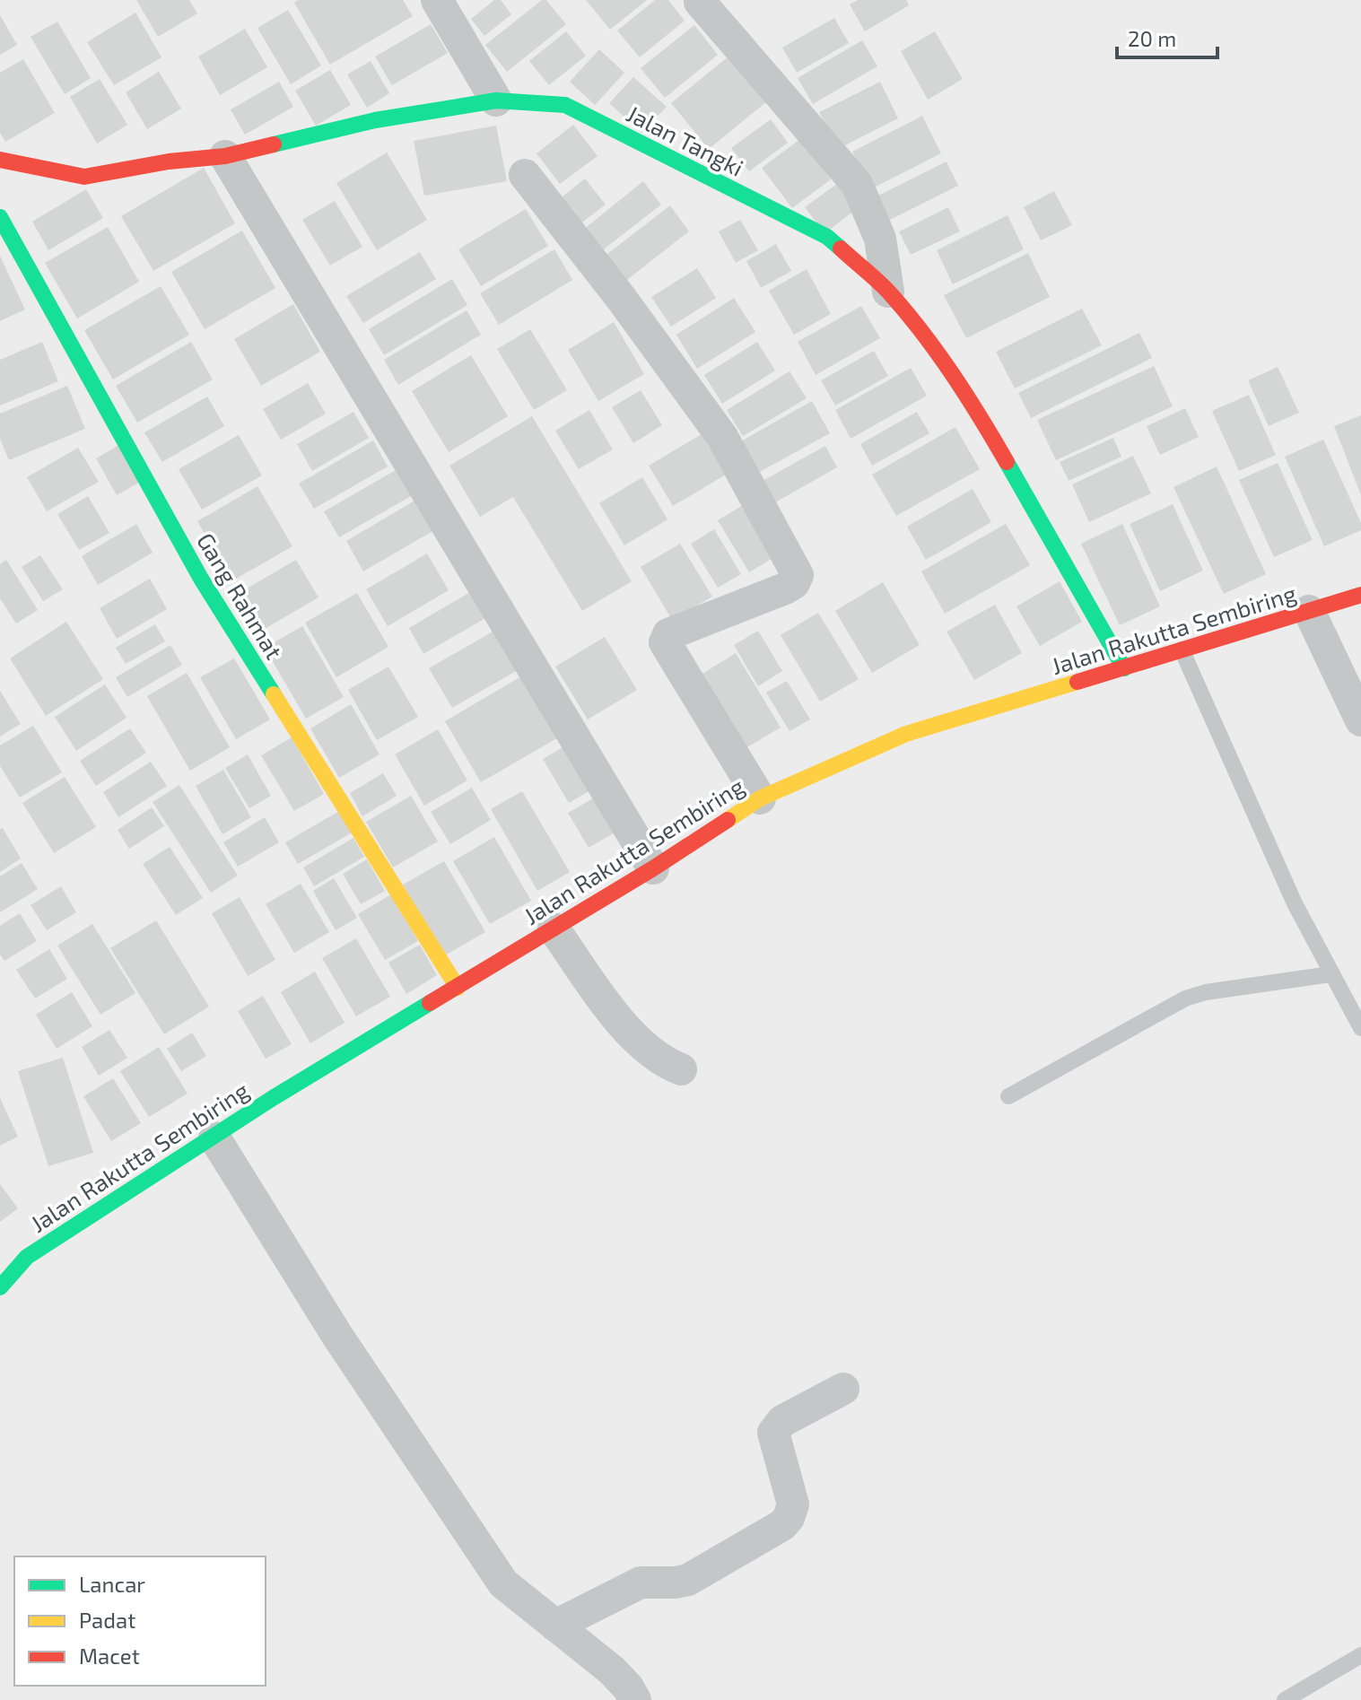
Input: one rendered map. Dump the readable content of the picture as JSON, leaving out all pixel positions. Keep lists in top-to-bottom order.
{
  "streets": {
    "street": ["Jalan Tangki", "Gang Rahmat", "Jalan Rakutta Sembiring"]
  },
  "crossings": [
    ["Jalan Tangki", "Jalan Rakutta Sembiring"],
    ["Gang Rahmat", "Jalan Rakutta Sembiring"]
  ],
  "legend": ["Lancar", "Padat", "Macet"],
  "scale_bar": "20 m"
}
